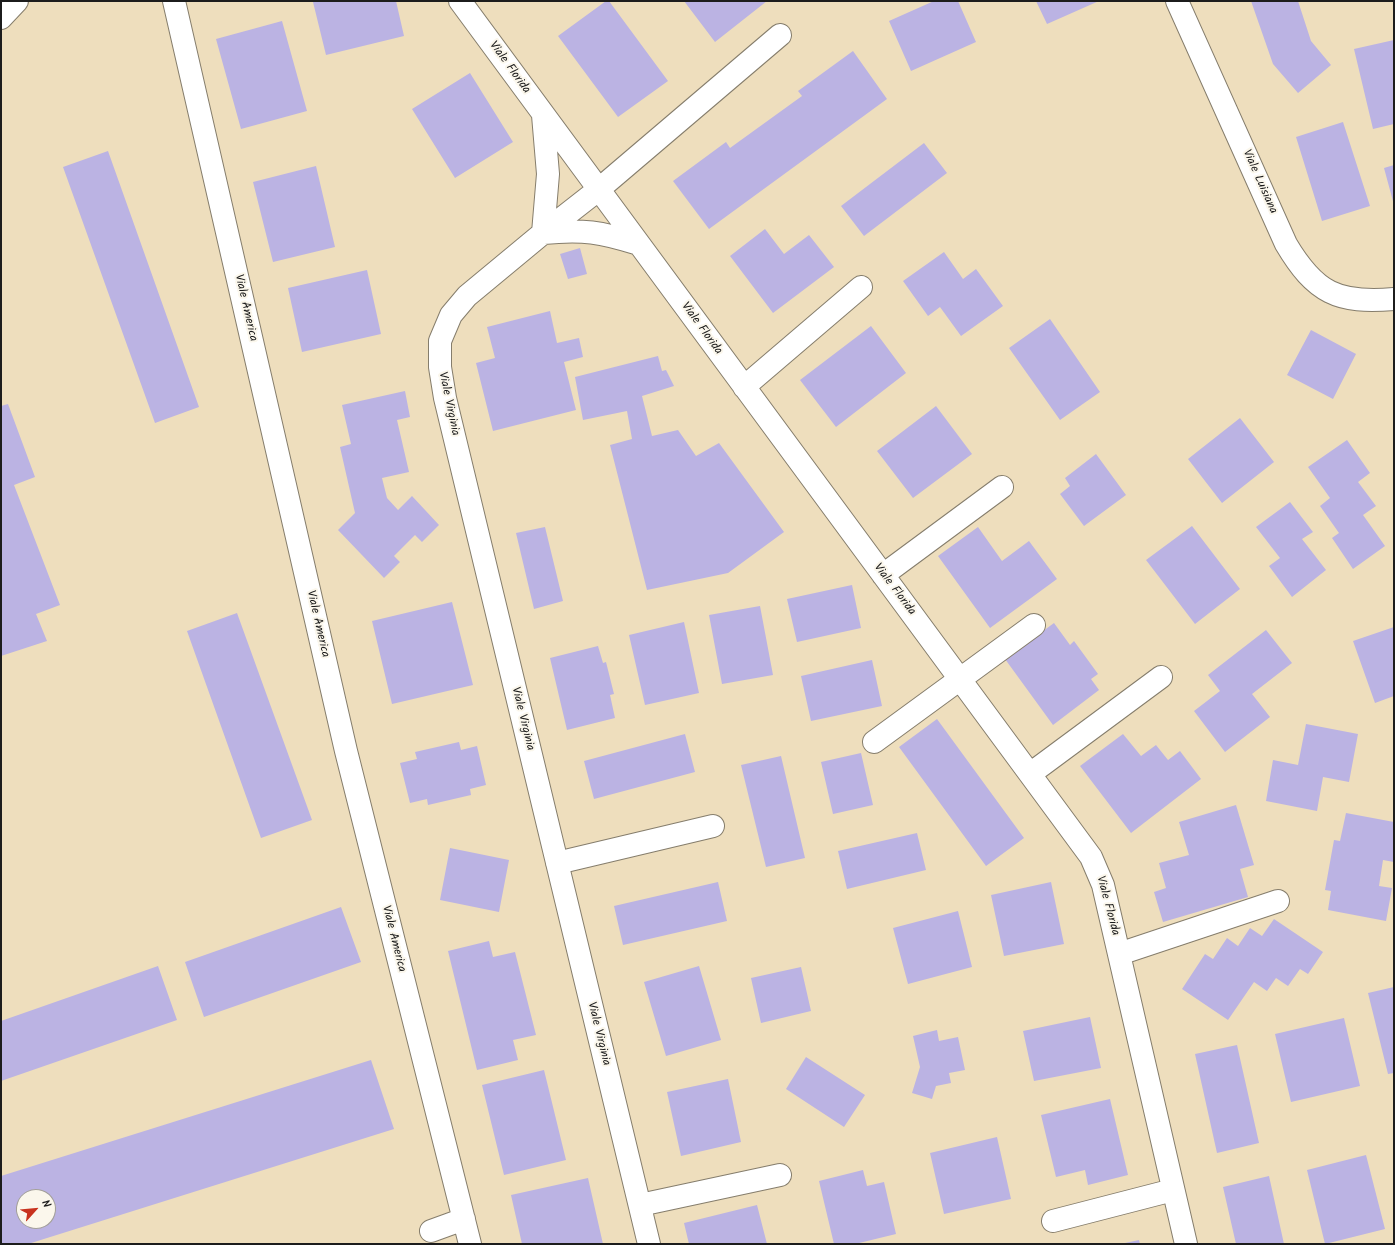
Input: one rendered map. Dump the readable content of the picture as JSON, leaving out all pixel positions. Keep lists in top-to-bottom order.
{
  "streets": {
    "street": [
      "Viale Florida",
      "Viale Luisiana",
      "Viale America",
      "Viale Virginia"
    ]
  },
  "crossings": [
    ["Viale Florida", "Viale Virginia"]
  ],
  "north": "top right"
}
